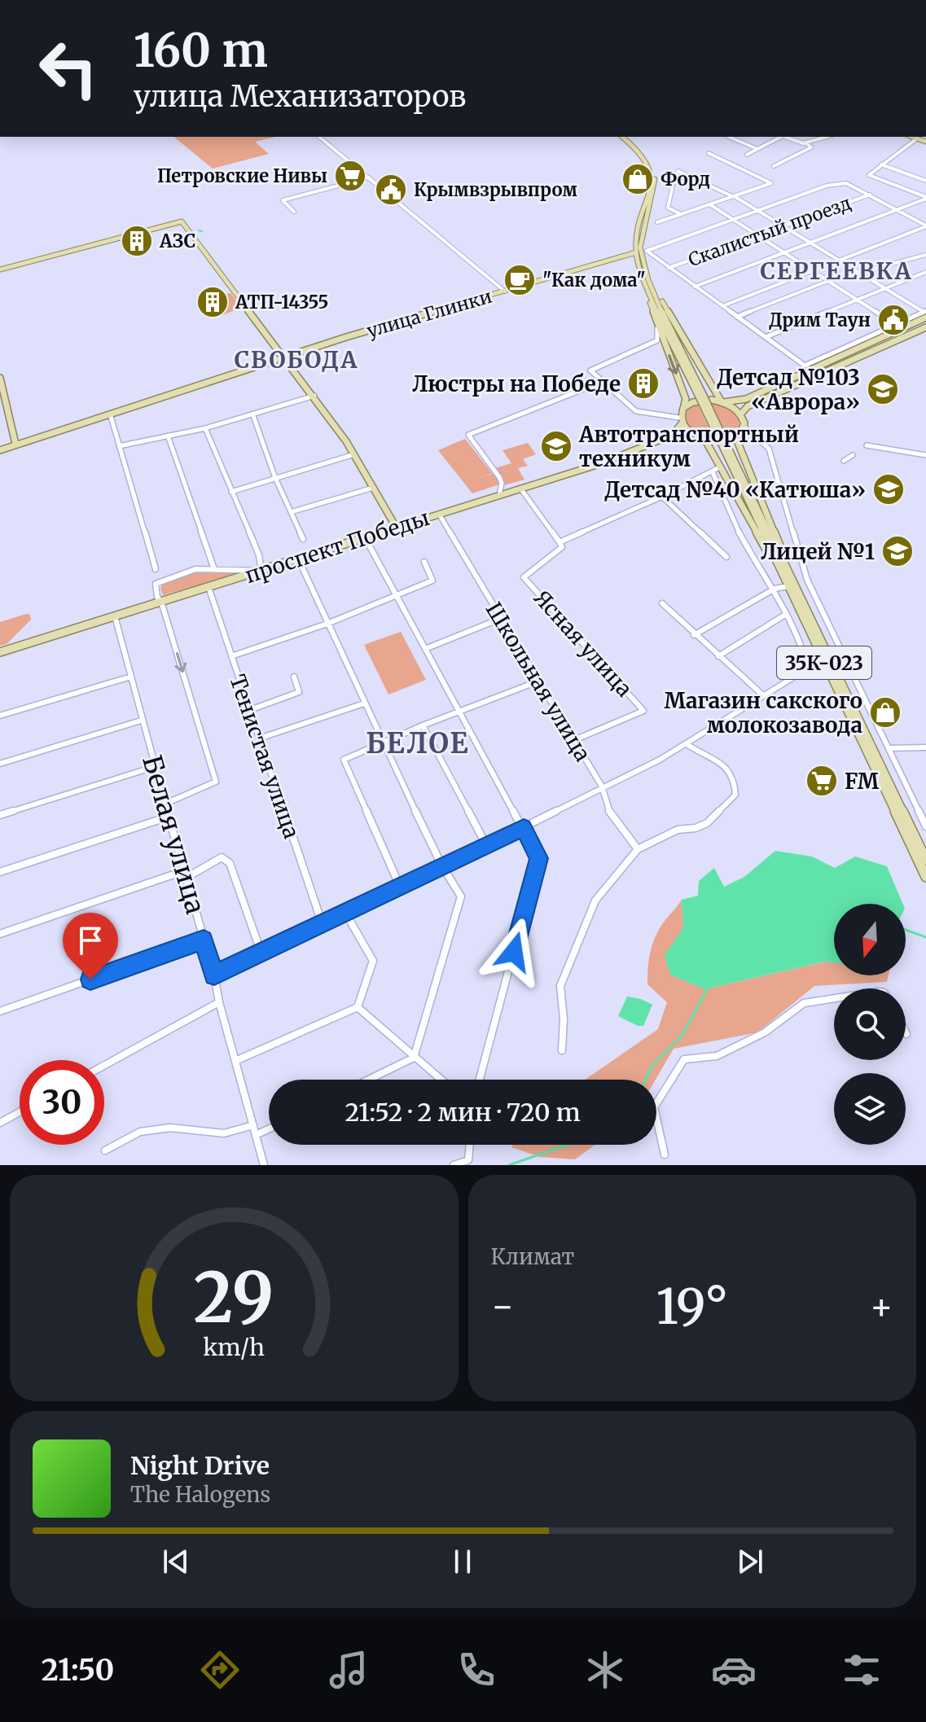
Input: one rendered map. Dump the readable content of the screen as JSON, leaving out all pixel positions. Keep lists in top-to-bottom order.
{
  "streets": {
    "main road": ["улица Глинки", "проспект Победы", "35К-023"],
    "street": [
      "Скалистый проезд",
      "Ясная улица",
      "Школьная улица",
      "Тенистая улица",
      "Белая улица"
    ]
  },
  "crossings": [
    ["улица Глинки", "35К-023"],
    ["проспект Победы", "Школьная улица"],
    ["проспект Победы", "Тенистая улица"],
    ["проспект Победы", "Белая улица"],
    ["Ясная улица", "Школьная улица"]
  ],
  "districts": ["СЕРГЕЕВКА", "СВОБОДА", "БЕЛОЕ"],
  "places": {
    "supermarket": ["Петровские Нивы", "FM"],
    "shop": ["Форд", "Магазин сакского молокозавода"],
    "public building": ["Крымвзрывпром", "Дрим Таун"],
    "building": ["АЗС", "АТП-14355", "Люстры на Победе"],
    "cafe": ["\"Как дома\""],
    "school or university": [
      "Детсад №103 «Аврора»",
      "Автотранспортный техникум",
      "Детсад №40 «Катюша»",
      "Лицей №1"
    ]
  },
  "north": "bottom",
  "page": {
    "turn": ["160 m", "улица Механизаторов"],
    "limit": "30",
    "trip": "21:52 · 2 мин · 720 m",
    "tile": "Климат",
    "heat": ["−", "19°", "+"],
    "song": ["Night Drive", "The Halogens"],
    "tabs": "21:50",
    "gauge": ["29", "km/h"]
  }
}
